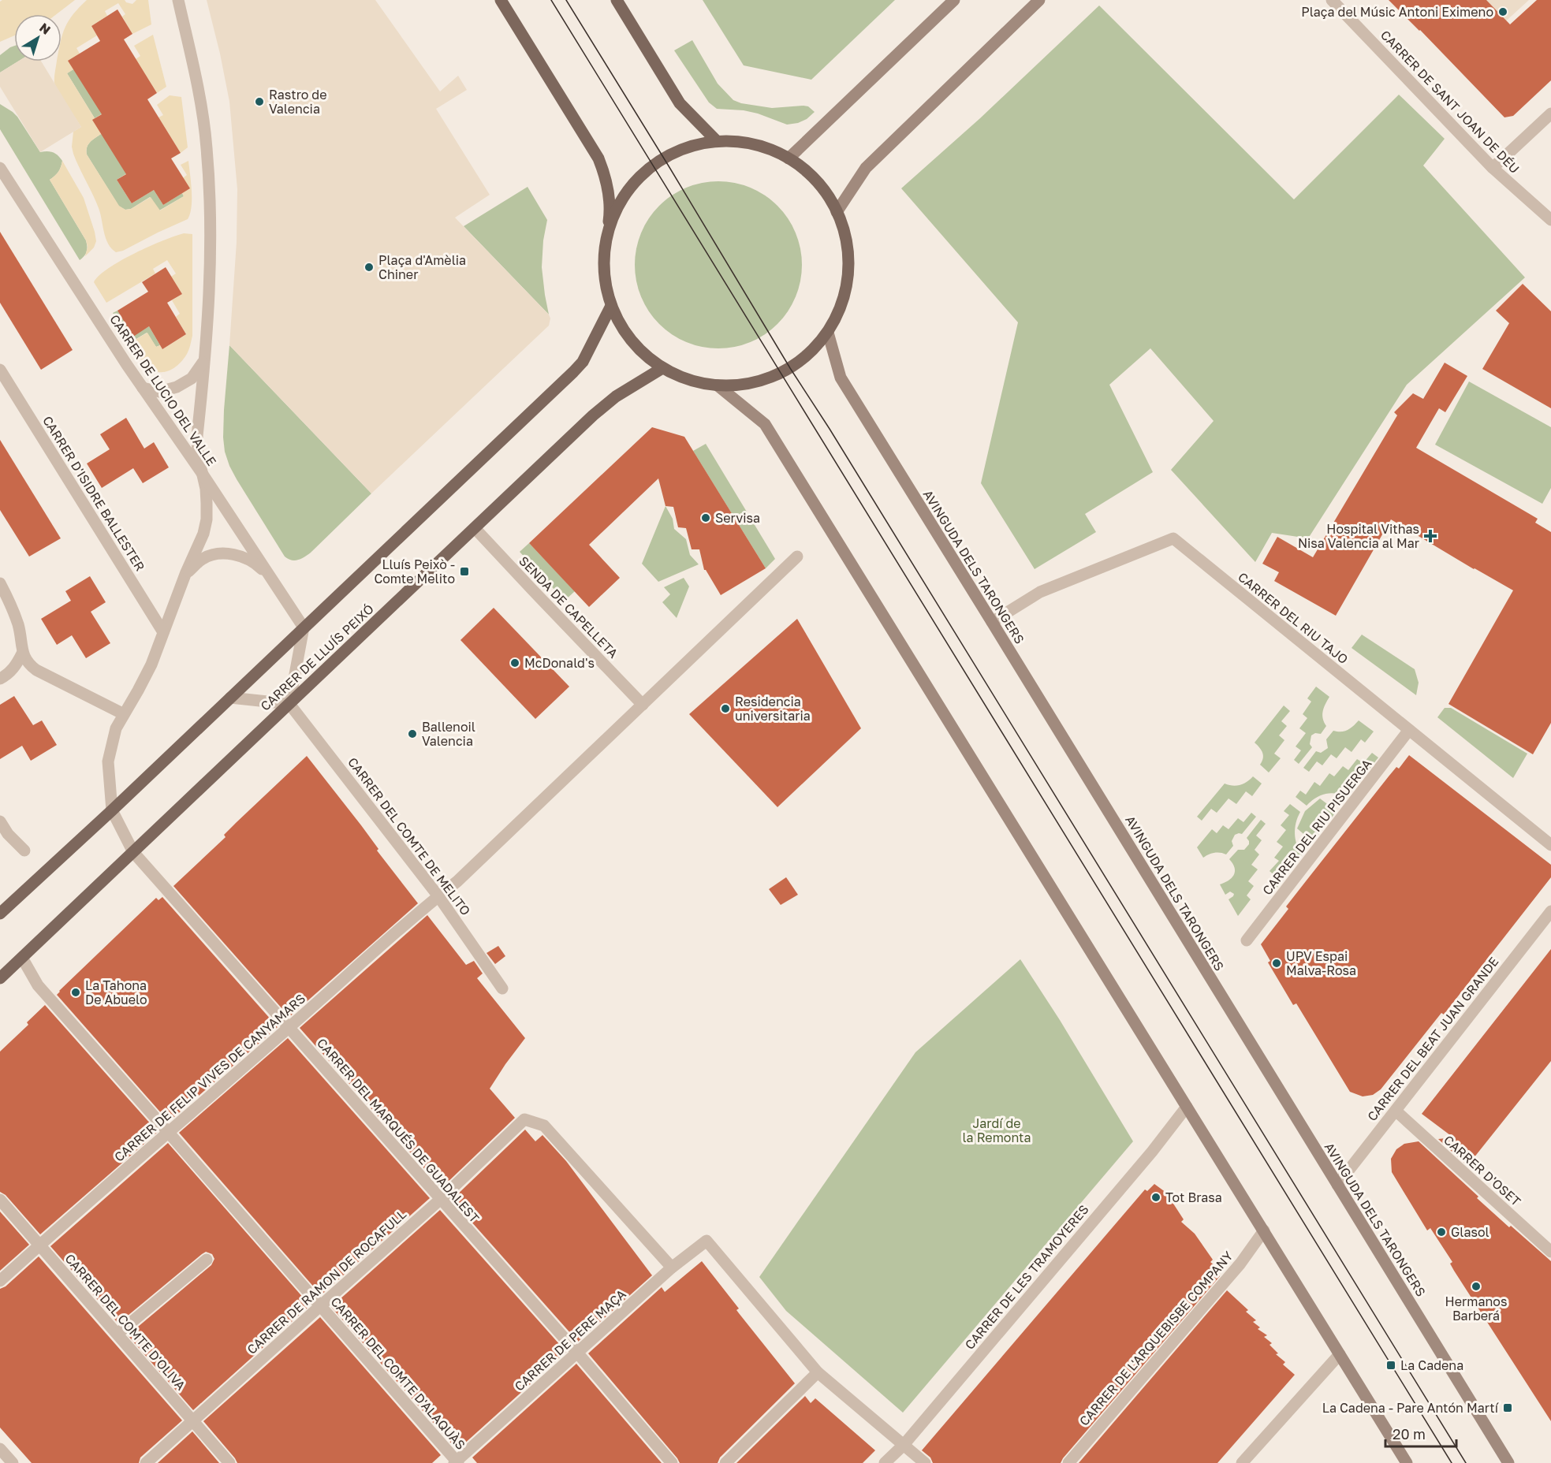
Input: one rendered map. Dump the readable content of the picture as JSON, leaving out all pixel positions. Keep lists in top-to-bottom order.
{
  "streets": {
    "main road": ["AVINGUDA DELS TARONGERS", "CARRER DE LLUÍS PEIXÓ"],
    "street": [
      "CARRER DE SANT JOAN DE DÉU",
      "CARRER DE LUCIO DEL VALLE",
      "CARRER D'ISIDRE BALLESTER",
      "SENDA DE CAPELLETA",
      "CARRER DEL RIU TAJO",
      "CARRER DEL RIU PISUERGA",
      "CARRER DEL COMTE DE MELITO",
      "CARRER DEL BEAT JUAN GRANDE",
      "CARRER DE FELIP VIVES DE CANYAMARS",
      "CARRER DEL MARQUÉS DE GUADALEST",
      "CARRER D'OSET",
      "CARRER DE LES TRAMOYERES",
      "CARRER DE RAMON DE ROCAFULL",
      "CARRER DEL COMTE D'OLIVA",
      "CARRER DE L'ARQUEBISBE COMPANY",
      "CARRER DE PERE MAÇA",
      "CARRER DEL COMTE D'ALAQUÀS"
    ]
  },
  "crossings": [
    ["AVINGUDA DELS TARONGERS", "CARRER DEL RIU TAJO"],
    ["AVINGUDA DELS TARONGERS", "CARRER DEL BEAT JUAN GRANDE"],
    ["SENDA DE CAPELLETA", "CARRER DE LLUÍS PEIXÓ"],
    ["SENDA DE CAPELLETA", "CARRER DE FELIP VIVES DE CANYAMARS"],
    ["CARRER DEL RIU TAJO", "CARRER DEL RIU PISUERGA"],
    ["CARRER DE LLUÍS PEIXÓ", "CARRER DEL COMTE DE MELITO"],
    ["CARRER DE LLUÍS PEIXÓ", "CARRER DEL MARQUÉS DE GUADALEST"],
    ["CARRER DE LLUÍS PEIXÓ", "CARRER DEL COMTE D'ALAQUÀS"],
    ["CARRER DEL COMTE DE MELITO", "CARRER DE FELIP VIVES DE CANYAMARS"],
    ["CARRER DEL BEAT JUAN GRANDE", "CARRER D'OSET"],
    ["CARRER DE FELIP VIVES DE CANYAMARS", "CARRER DEL MARQUÉS DE GUADALEST"],
    ["CARRER DE FELIP VIVES DE CANYAMARS", "CARRER DEL COMTE D'OLIVA"],
    ["CARRER DE FELIP VIVES DE CANYAMARS", "CARRER DEL COMTE D'ALAQUÀS"],
    ["CARRER DEL MARQUÉS DE GUADALEST", "CARRER DE RAMON DE ROCAFULL"],
    ["CARRER DEL MARQUÉS DE GUADALEST", "CARRER DE PERE MAÇA"],
    ["CARRER DE RAMON DE ROCAFULL", "CARRER DEL COMTE D'OLIVA"],
    ["CARRER DE RAMON DE ROCAFULL", "CARRER DE PERE MAÇA"],
    ["CARRER DE RAMON DE ROCAFULL", "CARRER DEL COMTE D'ALAQUÀS"],
    ["CARRER DE PERE MAÇA", "CARRER DEL COMTE D'ALAQUÀS"]
  ],
  "parks": ["Jardí de la Remonta"],
  "places": {
    "other": [
      "Plaça del Músic Antoni Eximeno",
      "Rastro de Valencia",
      "Plaça d'Amèlia Chiner",
      "Servisa",
      "McDonald's",
      "Residencia universitaria",
      "Ballenoil Valencia",
      "UPV Espai Malva-Rosa",
      "La Tahona De Abuelo",
      "Tot Brasa",
      "Glasol",
      "Hermanos Barberá"
    ],
    "health": ["Hospital Vithas Nisa Valencia al Mar"],
    "transit": ["Lluís Peixò - Comte Melito", "La Cadena", "La Cadena - Pare Antón Martí"]
  },
  "scale_bar": "20 m",
  "north": "top right"
}
